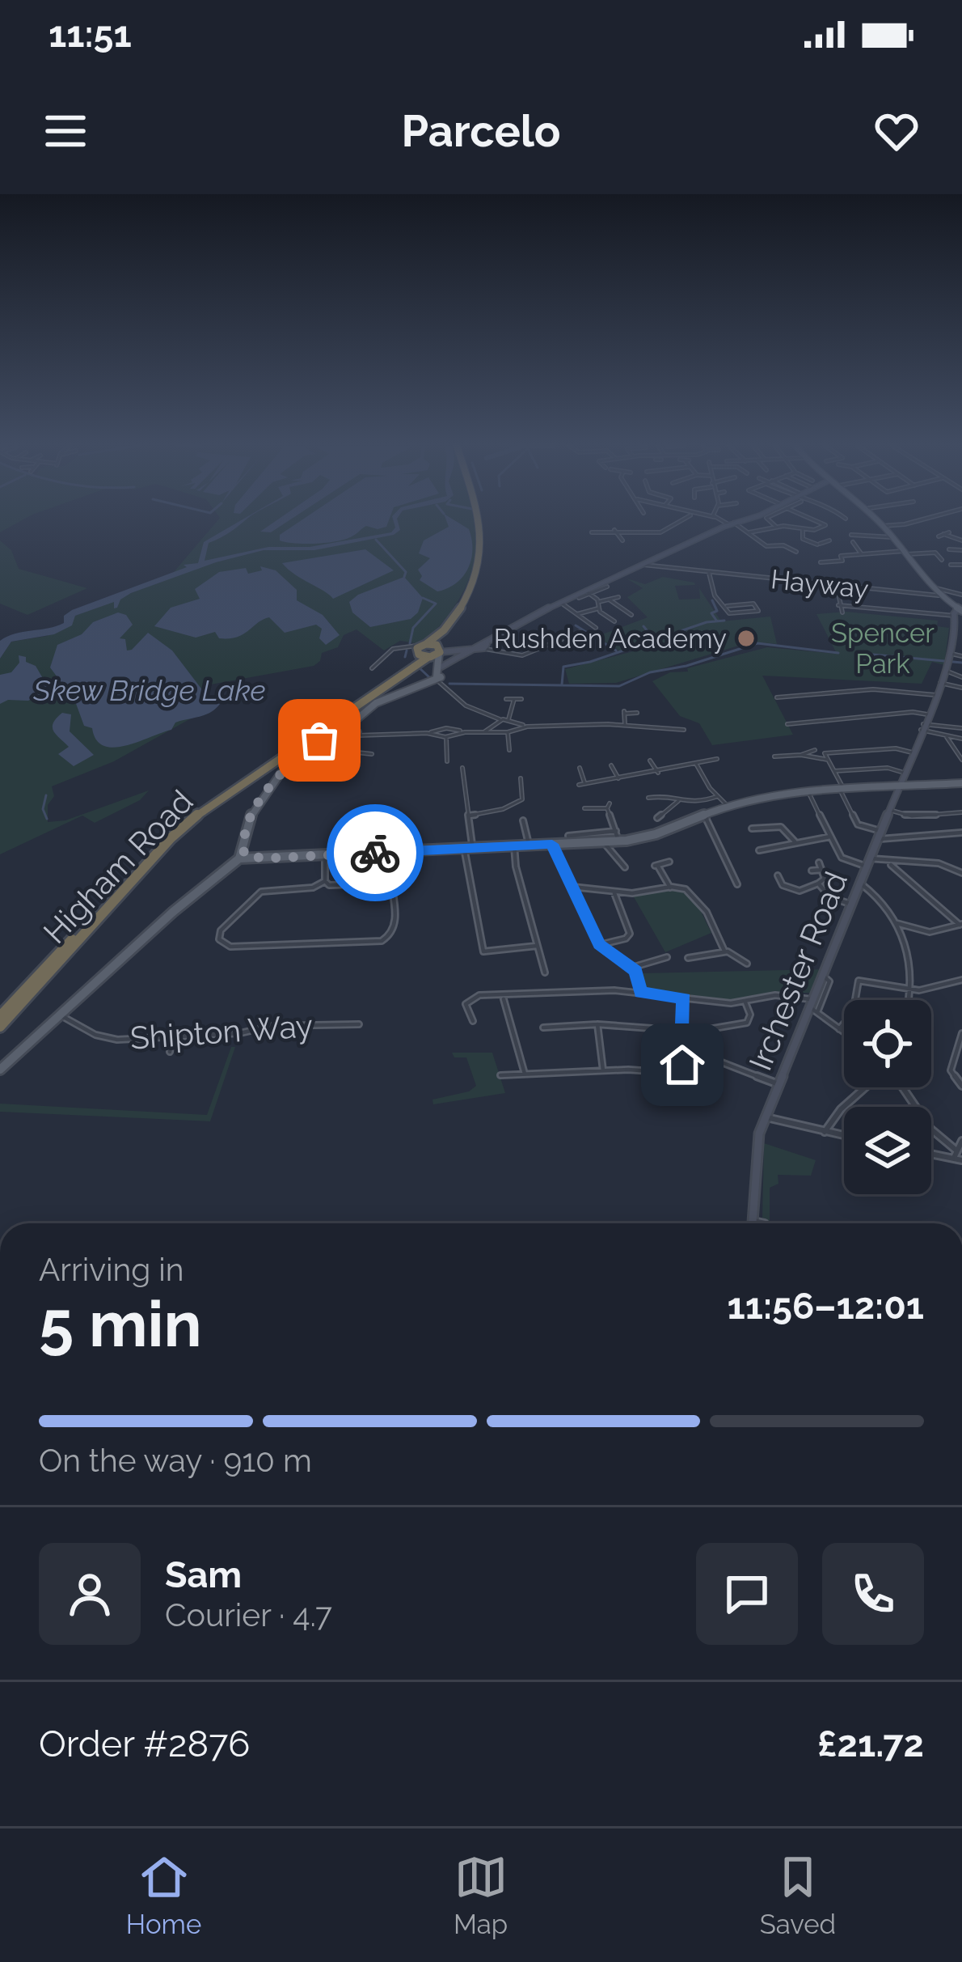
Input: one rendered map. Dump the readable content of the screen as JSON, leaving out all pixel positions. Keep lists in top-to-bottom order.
{
  "streets": {
    "highway": ["Higham Road"],
    "main road": ["Irchester Road"],
    "street": ["Hayway", "Shipton Way"]
  },
  "water": ["Skew Bridge Lake"],
  "parks": ["Spencer Park"],
  "places": ["Rushden Academy"],
  "page": {
    "status": "11:51",
    "header": "Parcelo",
    "heading": ["5 min", "Arriving in", "11:56–12:01"],
    "panel": [
      "Sam",
      "Courier · 4.7",
      "Order #2876",
      "£21.72"
    ],
    "bar": "On the way · 910 m",
    "tabs": ["Home", "Map", "Saved"]
  }
}
